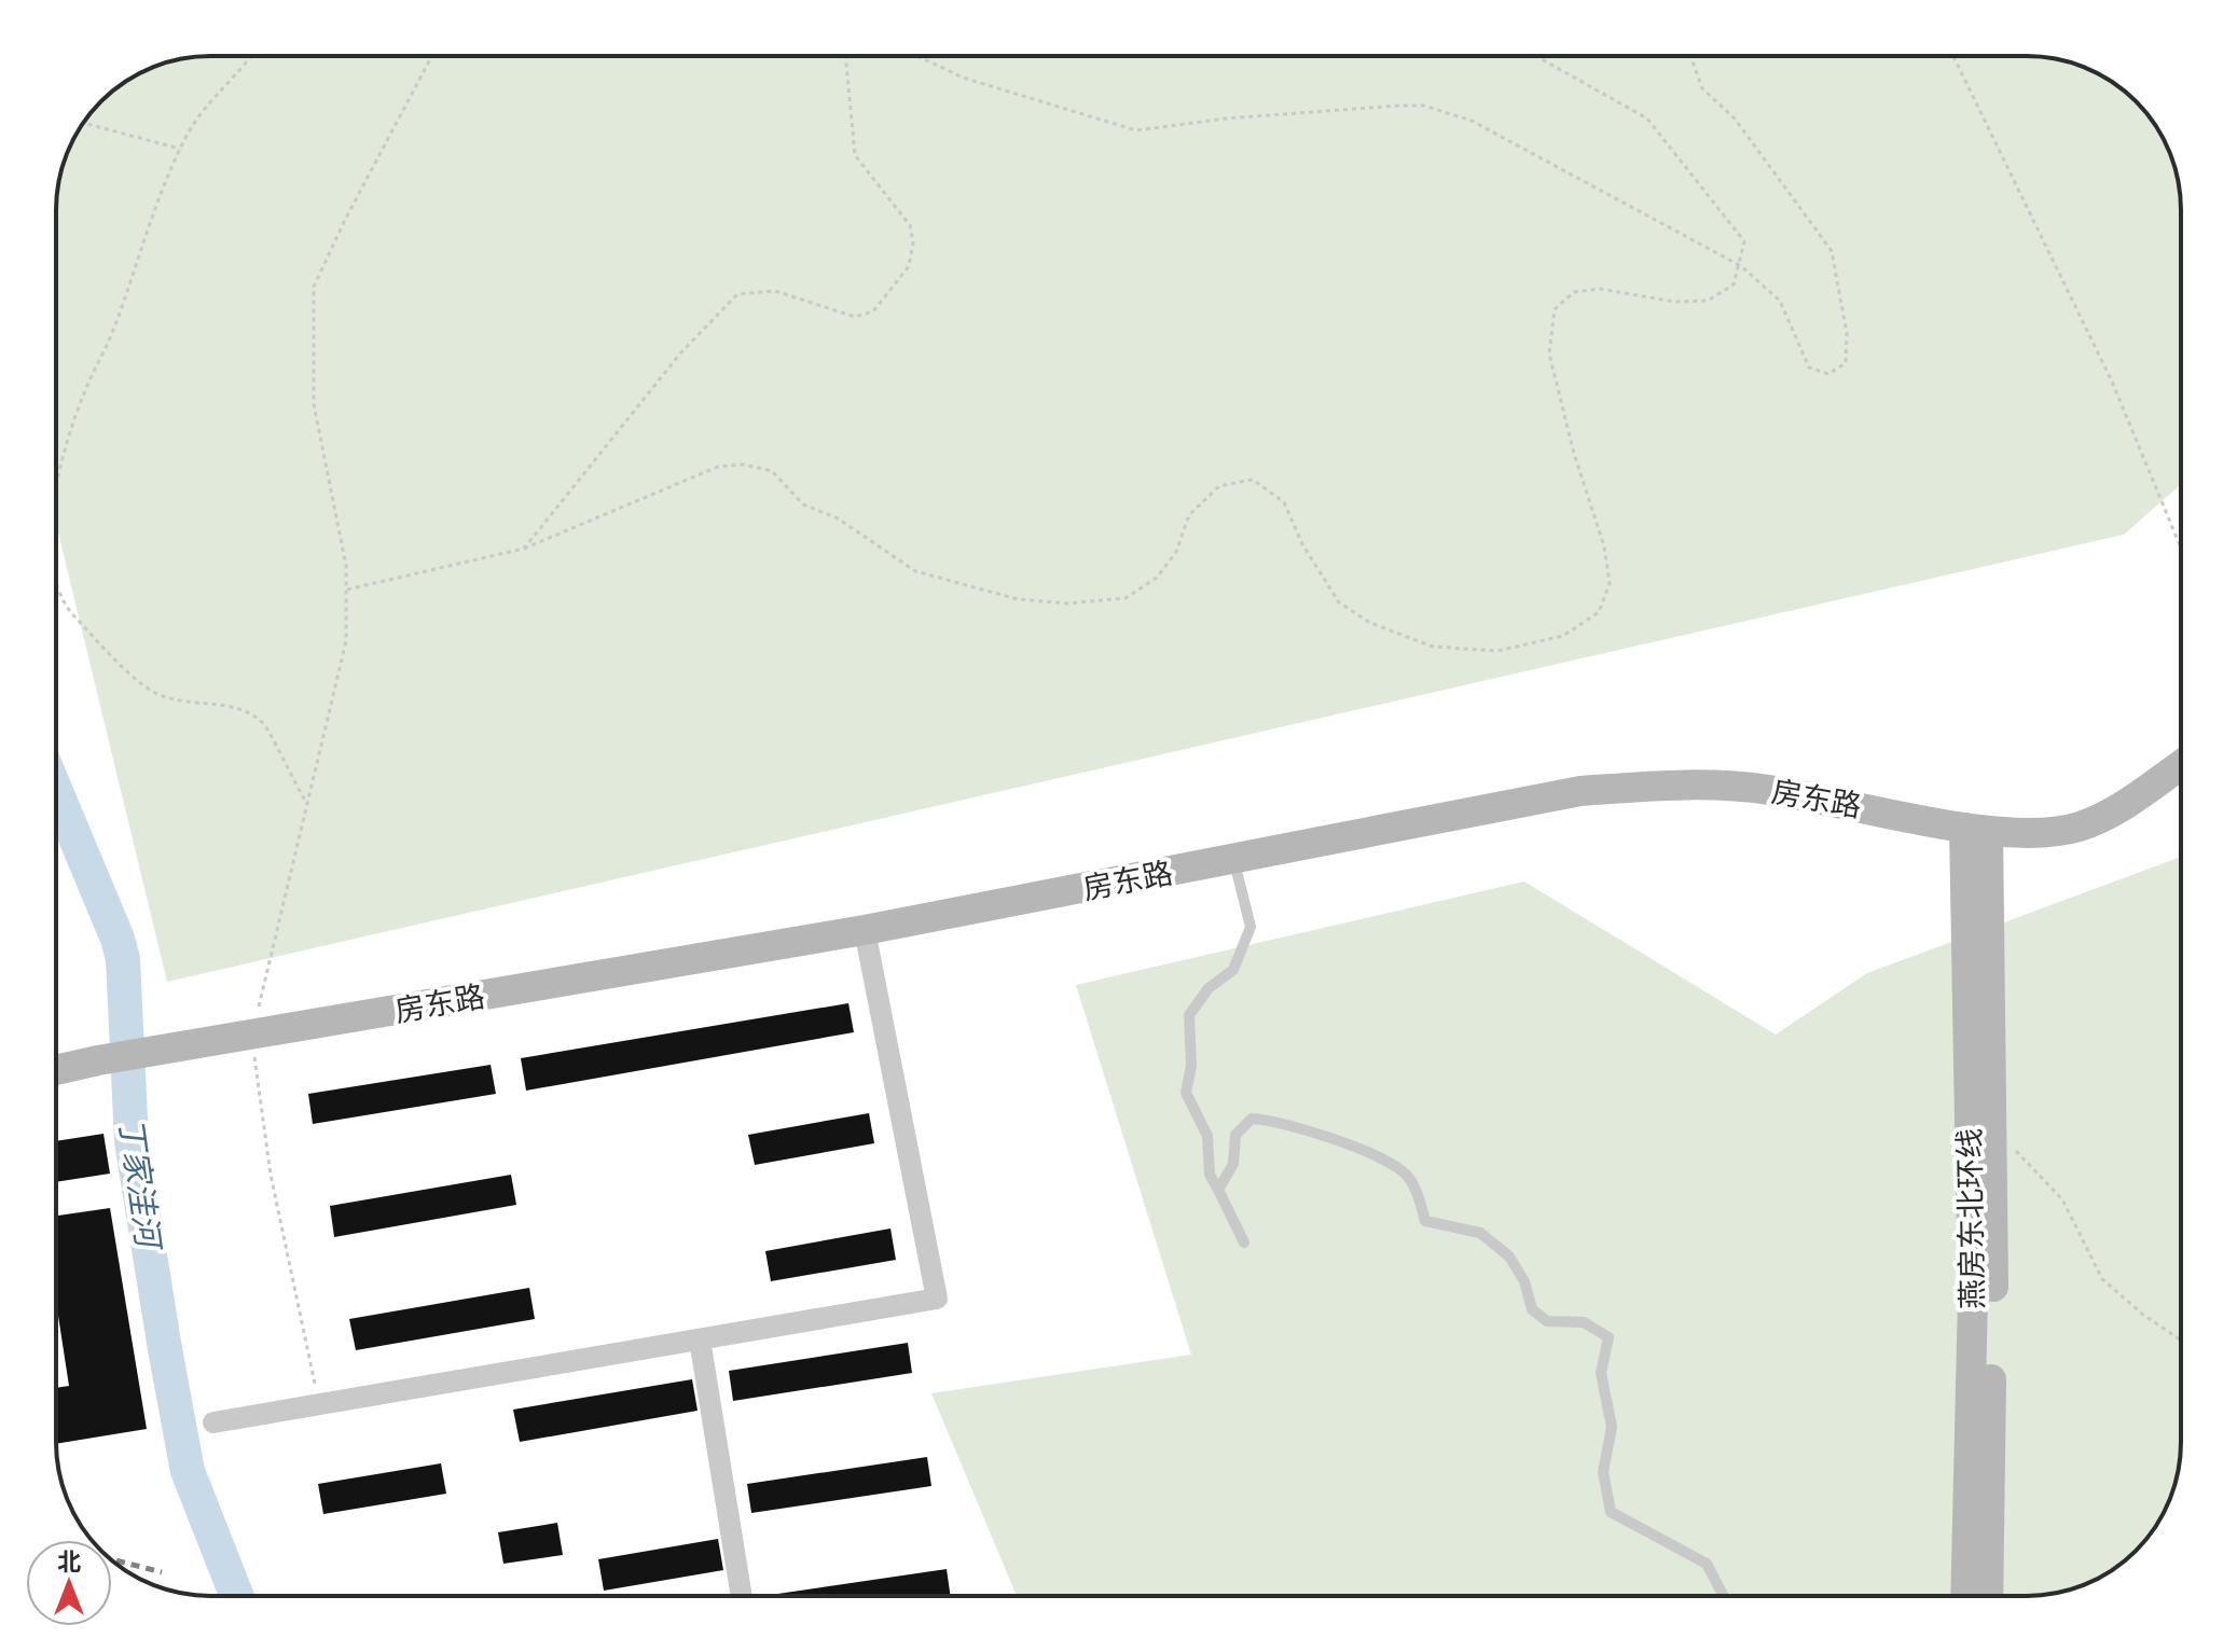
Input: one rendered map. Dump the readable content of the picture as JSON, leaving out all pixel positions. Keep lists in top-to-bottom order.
{
  "streets": {
    "main road": ["房东路", "燕房东北环线"]
  },
  "crossings": [
    ["房东路", "燕房东北环线"]
  ],
  "water": ["丁家洼河"],
  "north": "top"
}
